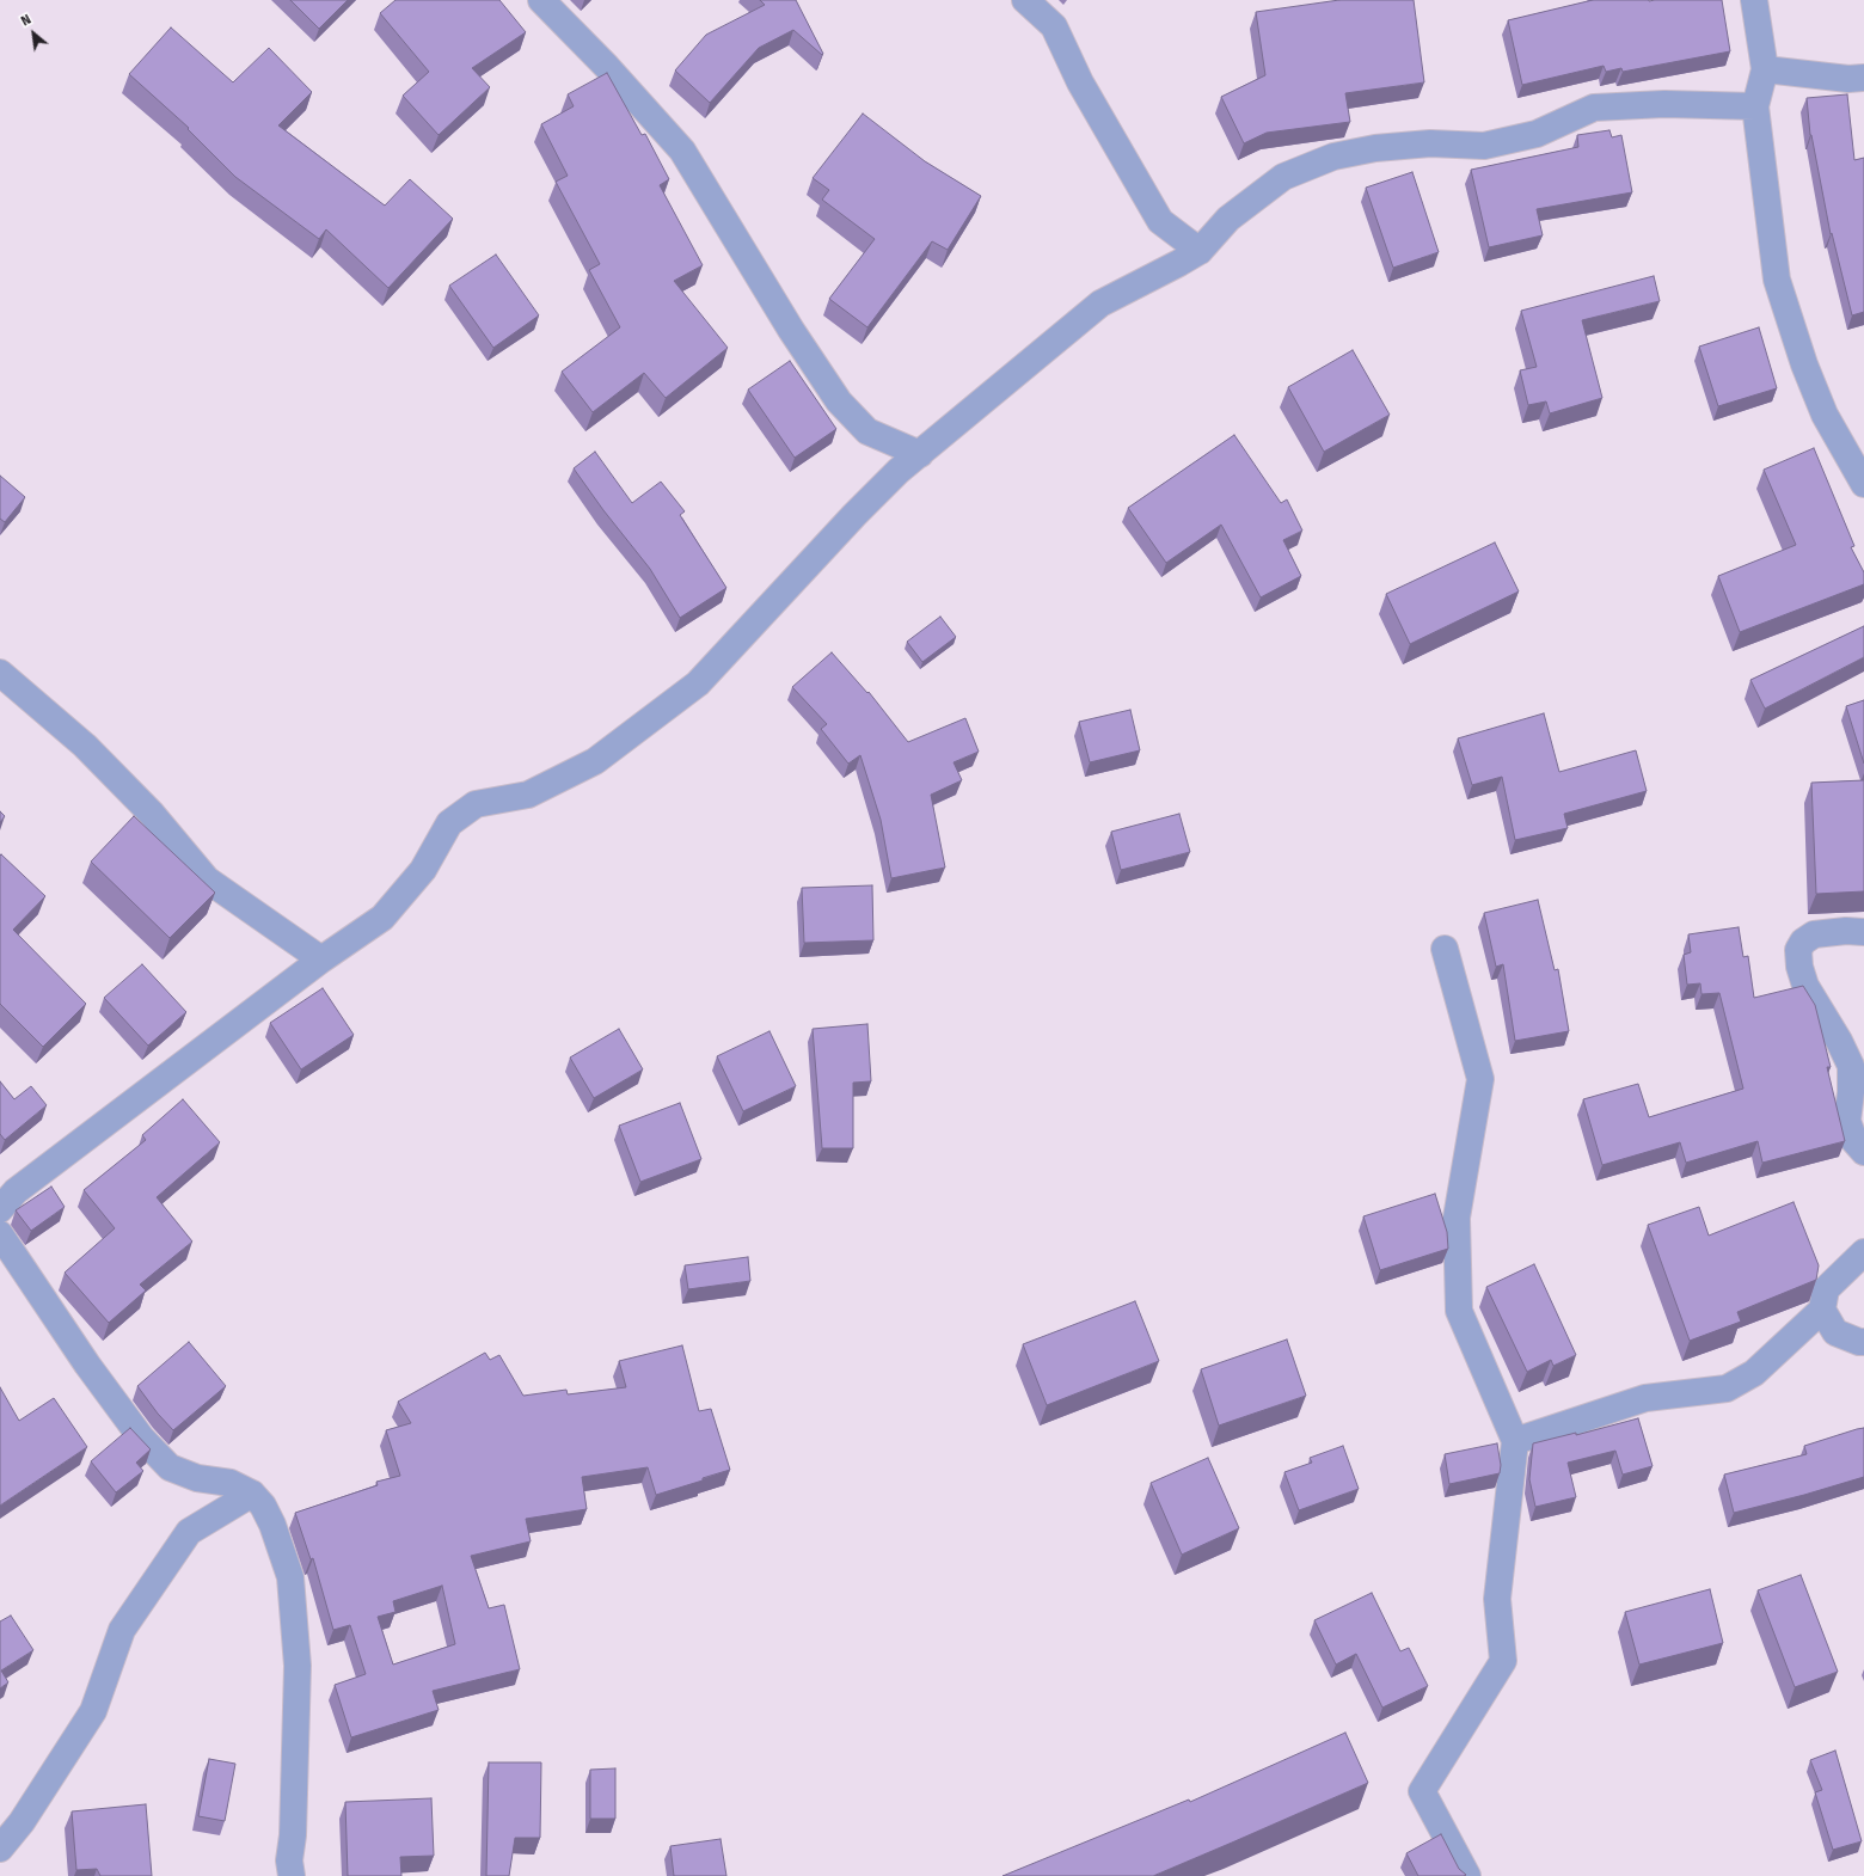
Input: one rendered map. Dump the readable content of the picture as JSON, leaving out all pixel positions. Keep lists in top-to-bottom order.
{
  "north": "top left"
}
